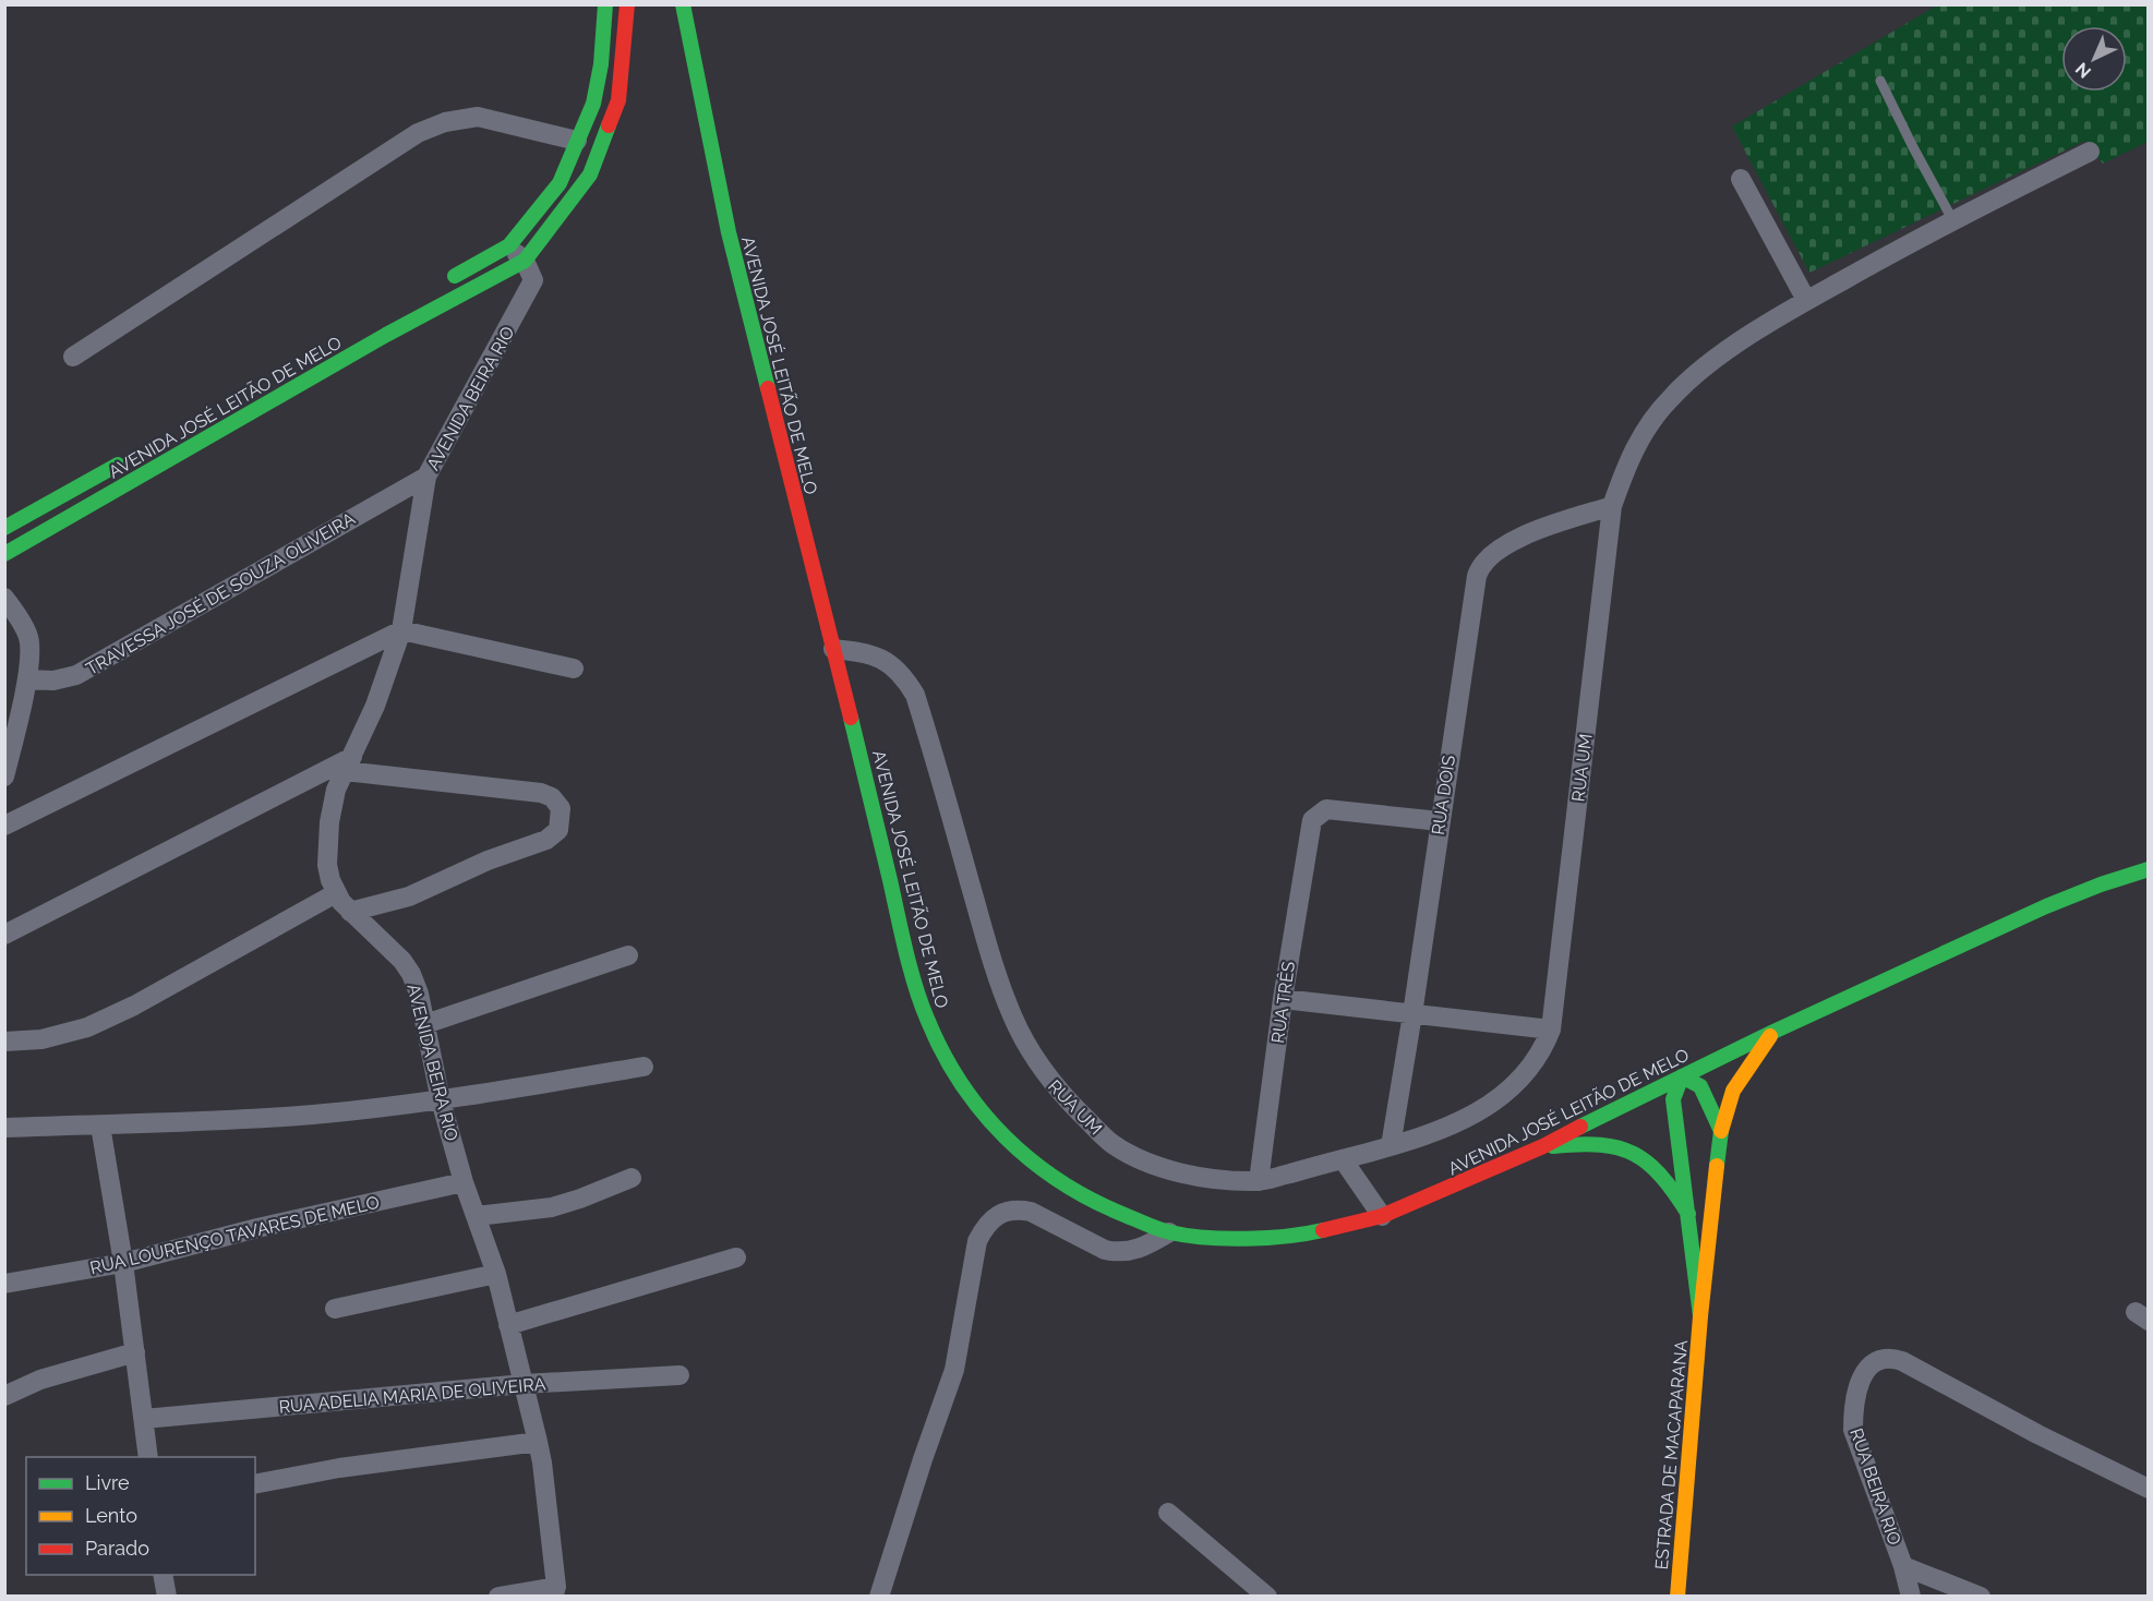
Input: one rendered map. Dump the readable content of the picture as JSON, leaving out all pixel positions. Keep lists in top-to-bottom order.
{
  "streets": {
    "main road": ["AVENIDA JOSÉ LEITÃO DE MELO", "ESTRADA DE MACAPARANA"],
    "street": [
      "AVENIDA BEIRA RIO",
      "TRAVESSA JOSÉ DE SOUZA OLIVEIRA",
      "RUA UM",
      "RUA DOIS",
      "RUA TRÊS",
      "RUA LOURENÇO TAVARES DE MELO",
      "RUA ADELIA MARIA DE OLIVEIRA",
      "RUA BEIRA RIO"
    ]
  },
  "crossings": [
    ["AVENIDA JOSÉ LEITÃO DE MELO", "AVENIDA BEIRA RIO"],
    ["AVENIDA JOSÉ LEITÃO DE MELO", "RUA UM"],
    ["AVENIDA JOSÉ LEITÃO DE MELO", "ESTRADA DE MACAPARANA"],
    ["AVENIDA BEIRA RIO", "TRAVESSA JOSÉ DE SOUZA OLIVEIRA"],
    ["AVENIDA BEIRA RIO", "RUA LOURENÇO TAVARES DE MELO"],
    ["AVENIDA BEIRA RIO", "RUA ADELIA MARIA DE OLIVEIRA"],
    ["RUA UM", "RUA DOIS"],
    ["RUA UM", "RUA TRÊS"],
    ["RUA DOIS", "RUA TRÊS"]
  ],
  "legend": ["Livre", "Lento", "Parado"],
  "north": "bottom left"
}
